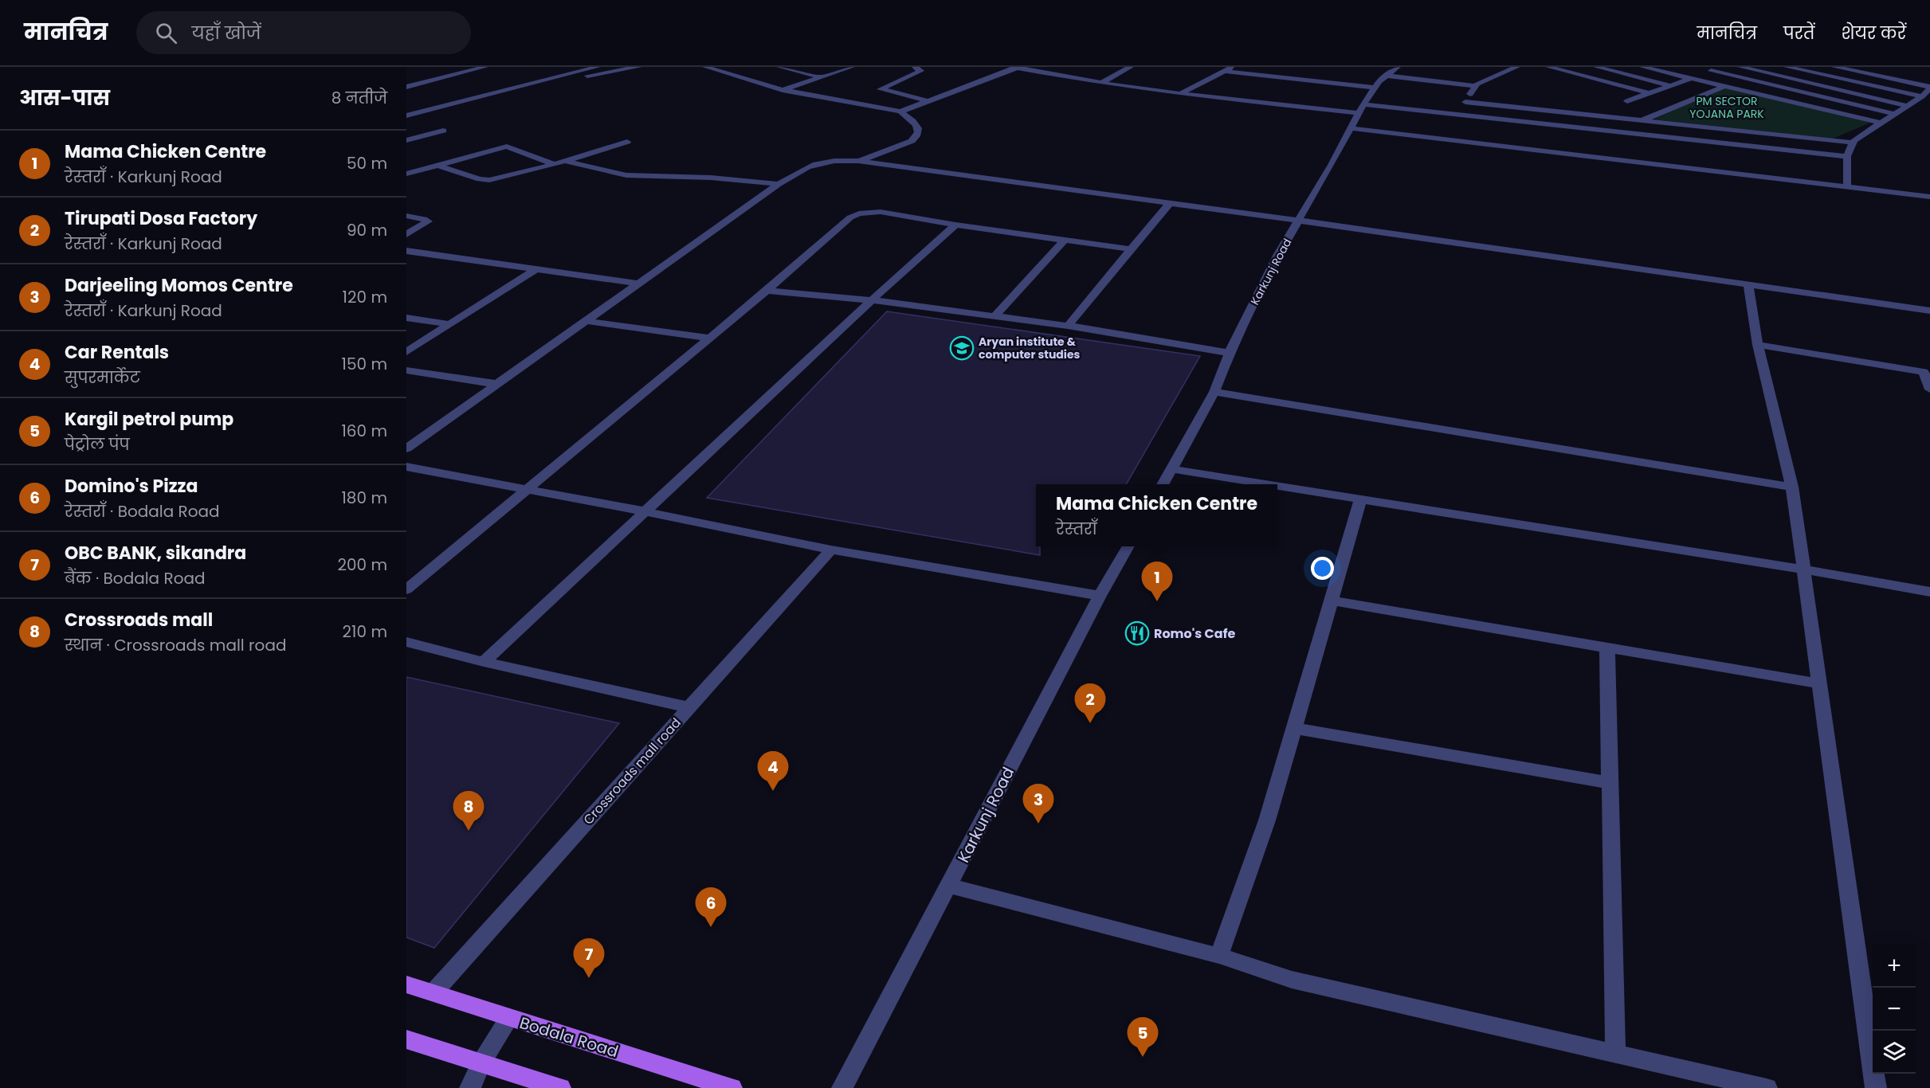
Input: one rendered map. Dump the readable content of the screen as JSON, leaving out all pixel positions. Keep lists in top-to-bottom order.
{
  "streets": {
    "main road": ["Bodala Road"],
    "street": ["Karkunj Road", "Crossroads mall road"]
  },
  "crossings": [
    ["Crossroads mall road", "Bodala Road"]
  ],
  "parks": ["PM SECTOR YOJANA PARK"],
  "places": {
    "school or university": ["Aryan institute & computer studies"],
    "restaurant": ["Romo's Cafe"]
  },
  "page": {
    "header": "मानचित्र",
    "search": "यहाँ खोजें",
    "nav": ["मानचित्र", "परतें", "शेयर करें"],
    "heading": ["आस-पास", "8 नतीजे"],
    "list": [
      {
        "mark": "1",
        "name": "Mama Chicken Centre",
        "note": "रेस्तराँ · Karkunj Road",
        "value": "50 m"
      },
      {
        "mark": "2",
        "name": "Tirupati Dosa Factory",
        "note": "रेस्तराँ · Karkunj Road",
        "value": "90 m"
      },
      {
        "mark": "3",
        "name": "Darjeeling Momos Centre",
        "note": "रेस्तराँ · Karkunj Road",
        "value": "120 m"
      },
      {
        "mark": "4",
        "name": "Car Rentals",
        "note": "सुपरमार्केट",
        "value": "150 m"
      },
      {
        "mark": "5",
        "name": "Kargil petrol pump",
        "note": "पेट्रोल पंप",
        "value": "160 m"
      },
      {
        "mark": "6",
        "name": "Domino's Pizza",
        "note": "रेस्तराँ · Bodala Road",
        "value": "180 m"
      },
      {
        "mark": "7",
        "name": "OBC BANK, sikandra",
        "note": "बैंक · Bodala Road",
        "value": "200 m"
      },
      {
        "mark": "8",
        "name": "Crossroads mall",
        "note": "स्थान · Crossroads mall road",
        "value": "210 m"
      }
    ],
    "popup": ["Mama Chicken Centre", "रेस्तराँ"],
    "pins": [
      "1",
      "2",
      "4",
      "3",
      "8",
      "6",
      "7",
      "5"
    ],
    "map_buttons": ["+", "−"]
  }
}
